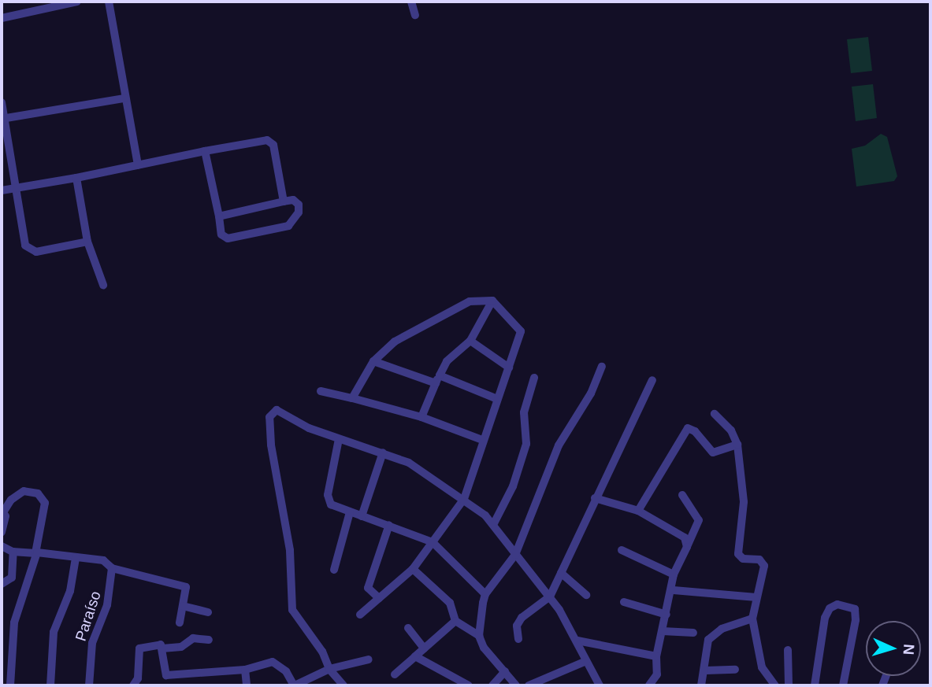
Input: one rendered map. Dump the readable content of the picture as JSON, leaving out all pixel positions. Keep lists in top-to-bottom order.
{
  "streets": {
    "street": ["Paraíso"]
  },
  "north": "right"
}
